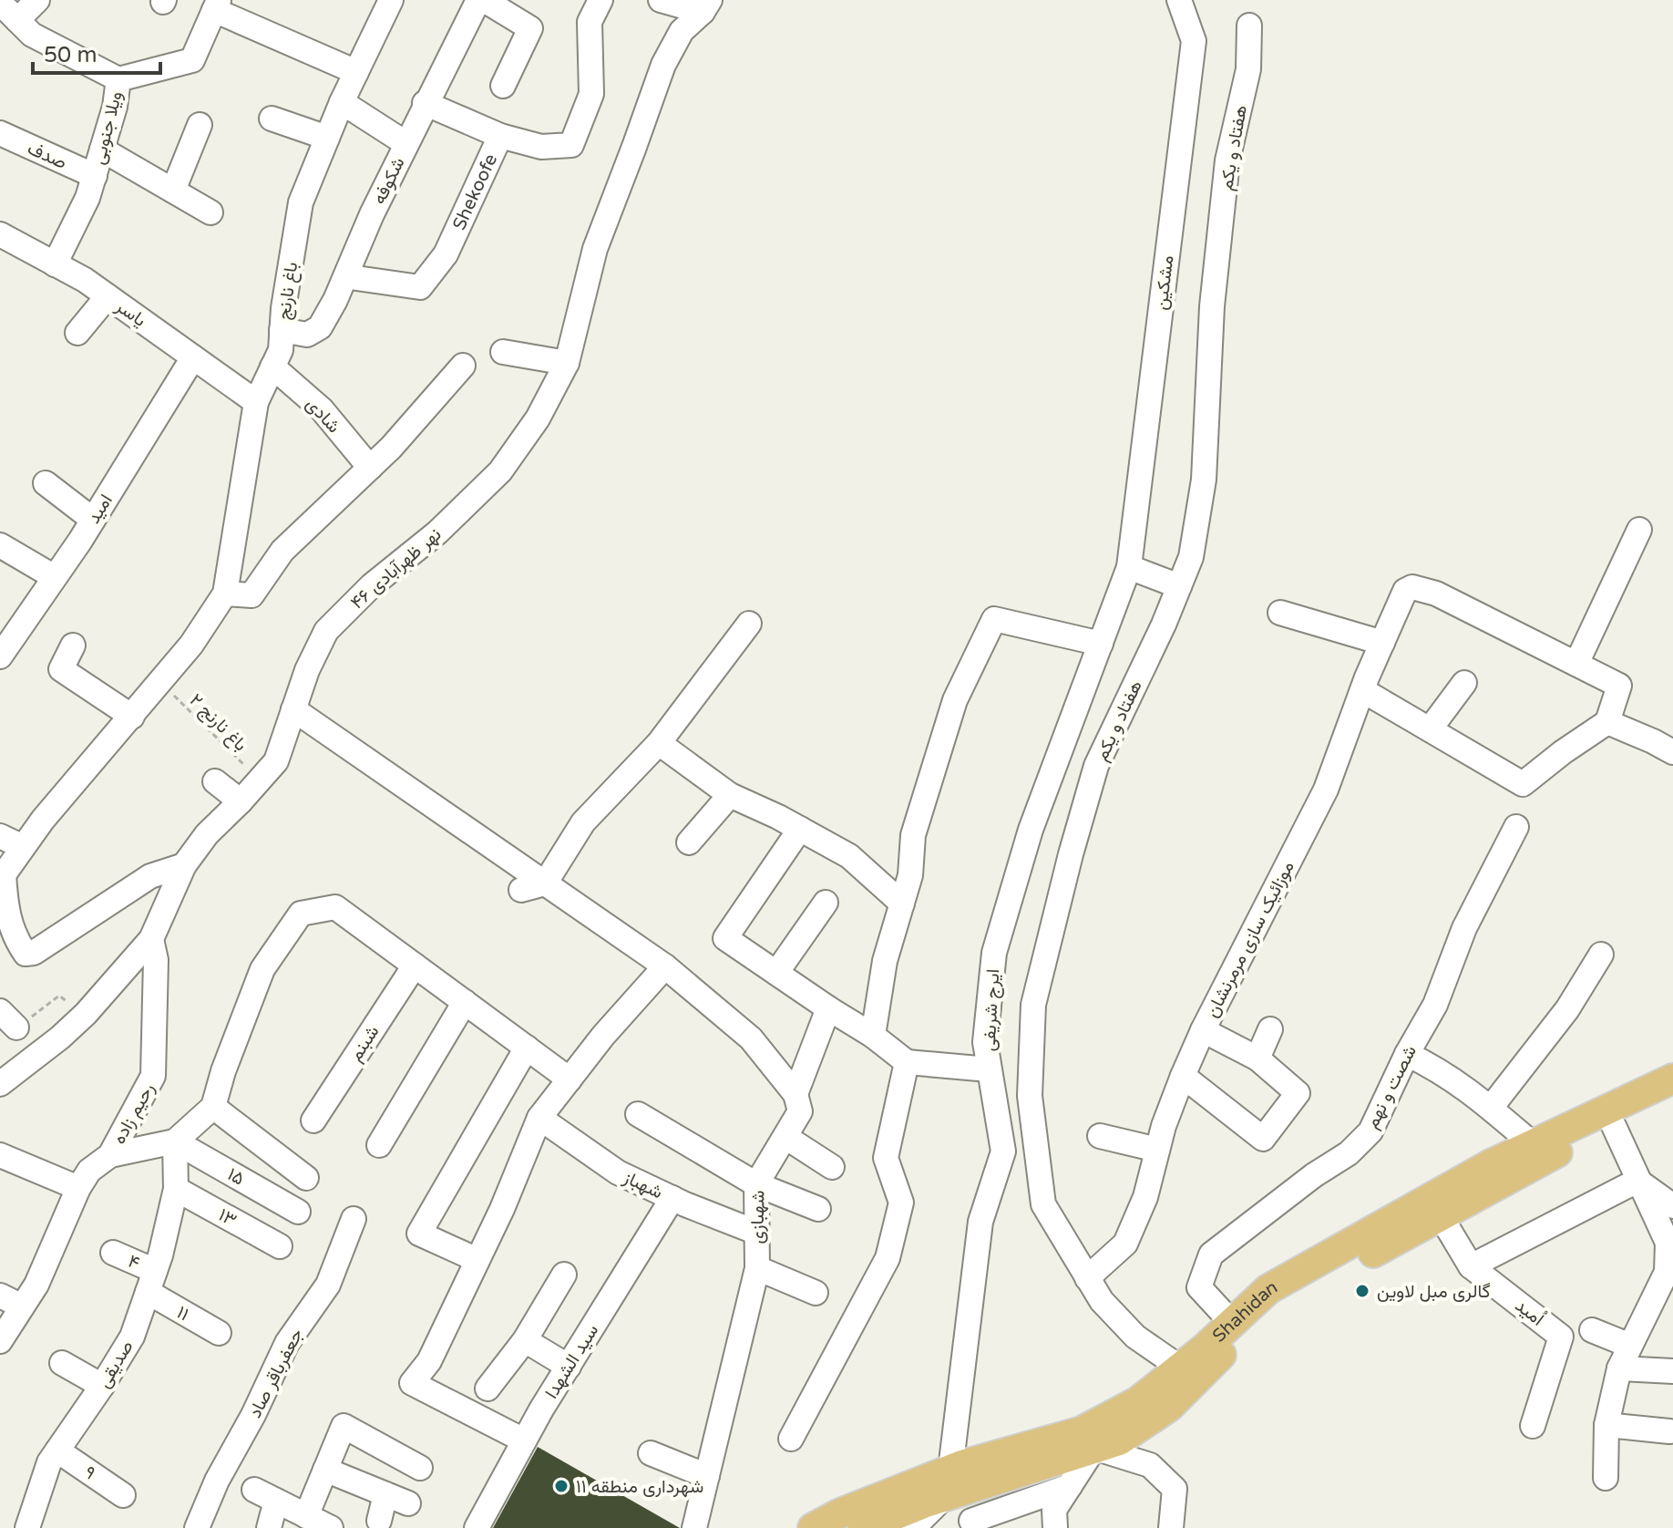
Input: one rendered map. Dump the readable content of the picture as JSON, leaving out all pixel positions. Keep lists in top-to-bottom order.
{
  "streets": {
    "main road": ["Shahidan"],
    "street": [
      "ویلا جنوبی",
      "هفتاد و یکم",
      "صدف",
      "شکوفه",
      "Shekoofe",
      "مشکین",
      "باغ نارنج",
      "یاسر",
      "شادی",
      "امید",
      "نهر ظهرآبادی ۴۶",
      "موزائیک سازی مرمرنشان",
      "ایرج شریفی",
      "شبنم",
      "شصت و نهم",
      "رحیم زاده",
      "۱۵",
      "شهباز",
      "۱۳",
      "شهبازی",
      "۴",
      "اُمید",
      "۱۱",
      "سید الشهدا",
      "صدیقی",
      "جعفرباقر صاد",
      "۹"
    ],
    "path": ["باغ نارنج ۲"]
  },
  "crossings": [
    ["ویلا جنوبی", "صدف"],
    ["ویلا جنوبی", "یاسر"],
    ["هفتاد و یکم", "موزائیک سازی مرمرنشان"],
    ["هفتاد و یکم", "Shahidan"],
    ["شکوفه", "Shekoofe"],
    ["شکوفه", "باغ نارنج"],
    ["مشکین", "ایرج شریفی"],
    ["باغ نارنج", "یاسر"],
    ["باغ نارنج", "شادی"],
    ["باغ نارنج", "باغ نارنج ۲"],
    ["یاسر", "امید"],
    ["نهر ظهرآبادی ۴۶", "باغ نارنج ۲"],
    ["نهر ظهرآبادی ۴۶", "رحیم زاده"],
    ["ایرج شریفی", "Shahidan"],
    ["شصت و نهم", "Shahidan"],
    ["۱۵", "صدیقی"],
    ["شهباز", "شهبازی"],
    ["شهباز", "سید الشهدا"],
    ["۱۳", "صدیقی"],
    ["۴", "۱۱"],
    ["۴", "صدیقی"],
    ["اُمید", "Shahidan"],
    ["۱۱", "صدیقی"],
    ["صدیقی", "۹"]
  ],
  "places": ["گالری مبل لاوین", "شهرداری منطقه ۱۱"],
  "scale_bar": "50 m"
}
